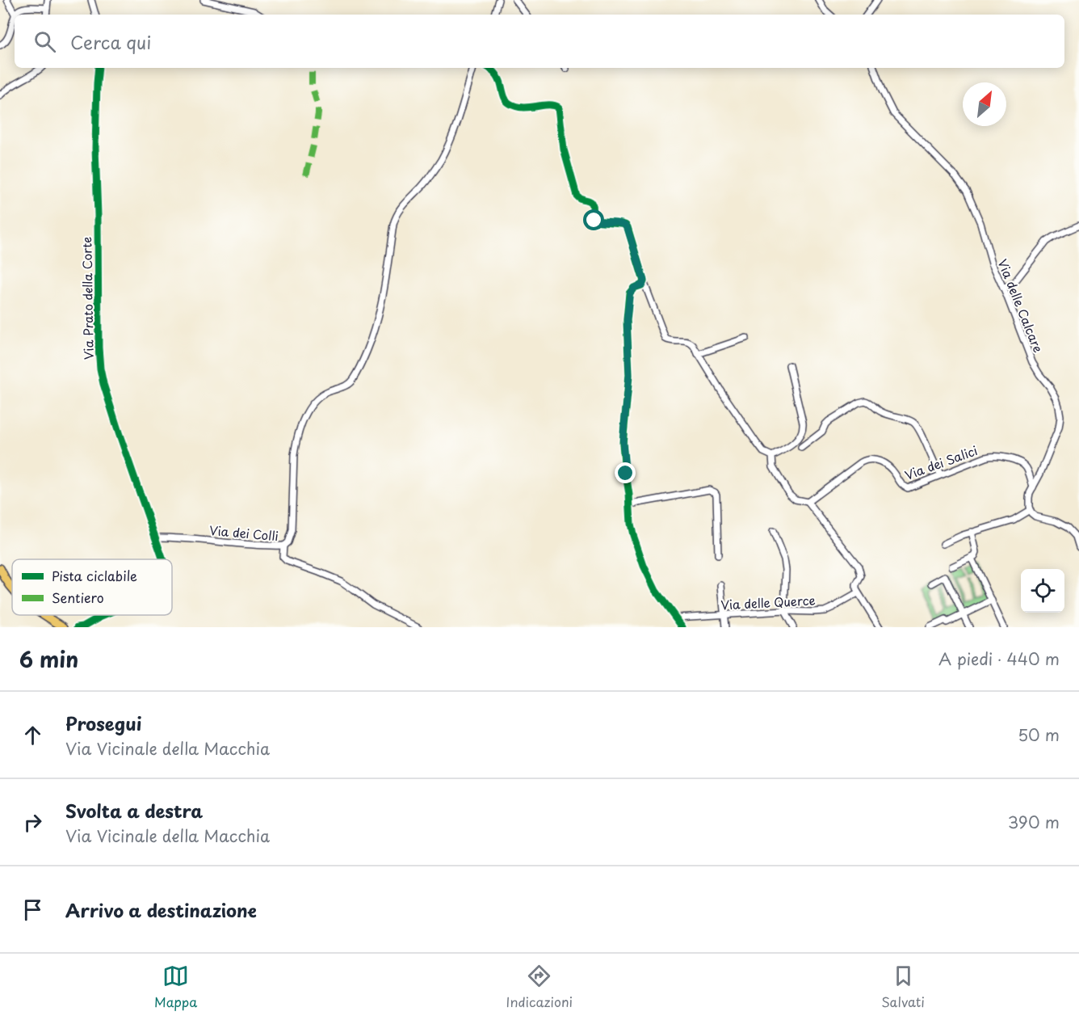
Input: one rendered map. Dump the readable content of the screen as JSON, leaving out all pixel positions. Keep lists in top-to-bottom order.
{
  "streets": {
    "street": [
      "Via Prato della Corte",
      "Via delle Calcare",
      "Via dei Salici",
      "Via dei Colli",
      "Via delle Querce"
    ]
  },
  "crossings": [
    ["Via Prato della Corte", "Via dei Colli"],
    ["Via delle Calcare", "Via dei Salici"]
  ],
  "legend": ["Pista ciclabile", "Sentiero"],
  "north": "top right",
  "page": {
    "search": "Cerca qui",
    "heading": ["6 min", "A piedi · 440 m"],
    "list": [
      ["Prosegui", "Via Vicinale della Macchia", "50 m"],
      ["Svolta a destra", "Via Vicinale della Macchia", "390 m"],
      "Arrivo a destinazione"
    ],
    "nav": ["Mappa", "Indicazioni", "Salvati"]
  }
}
